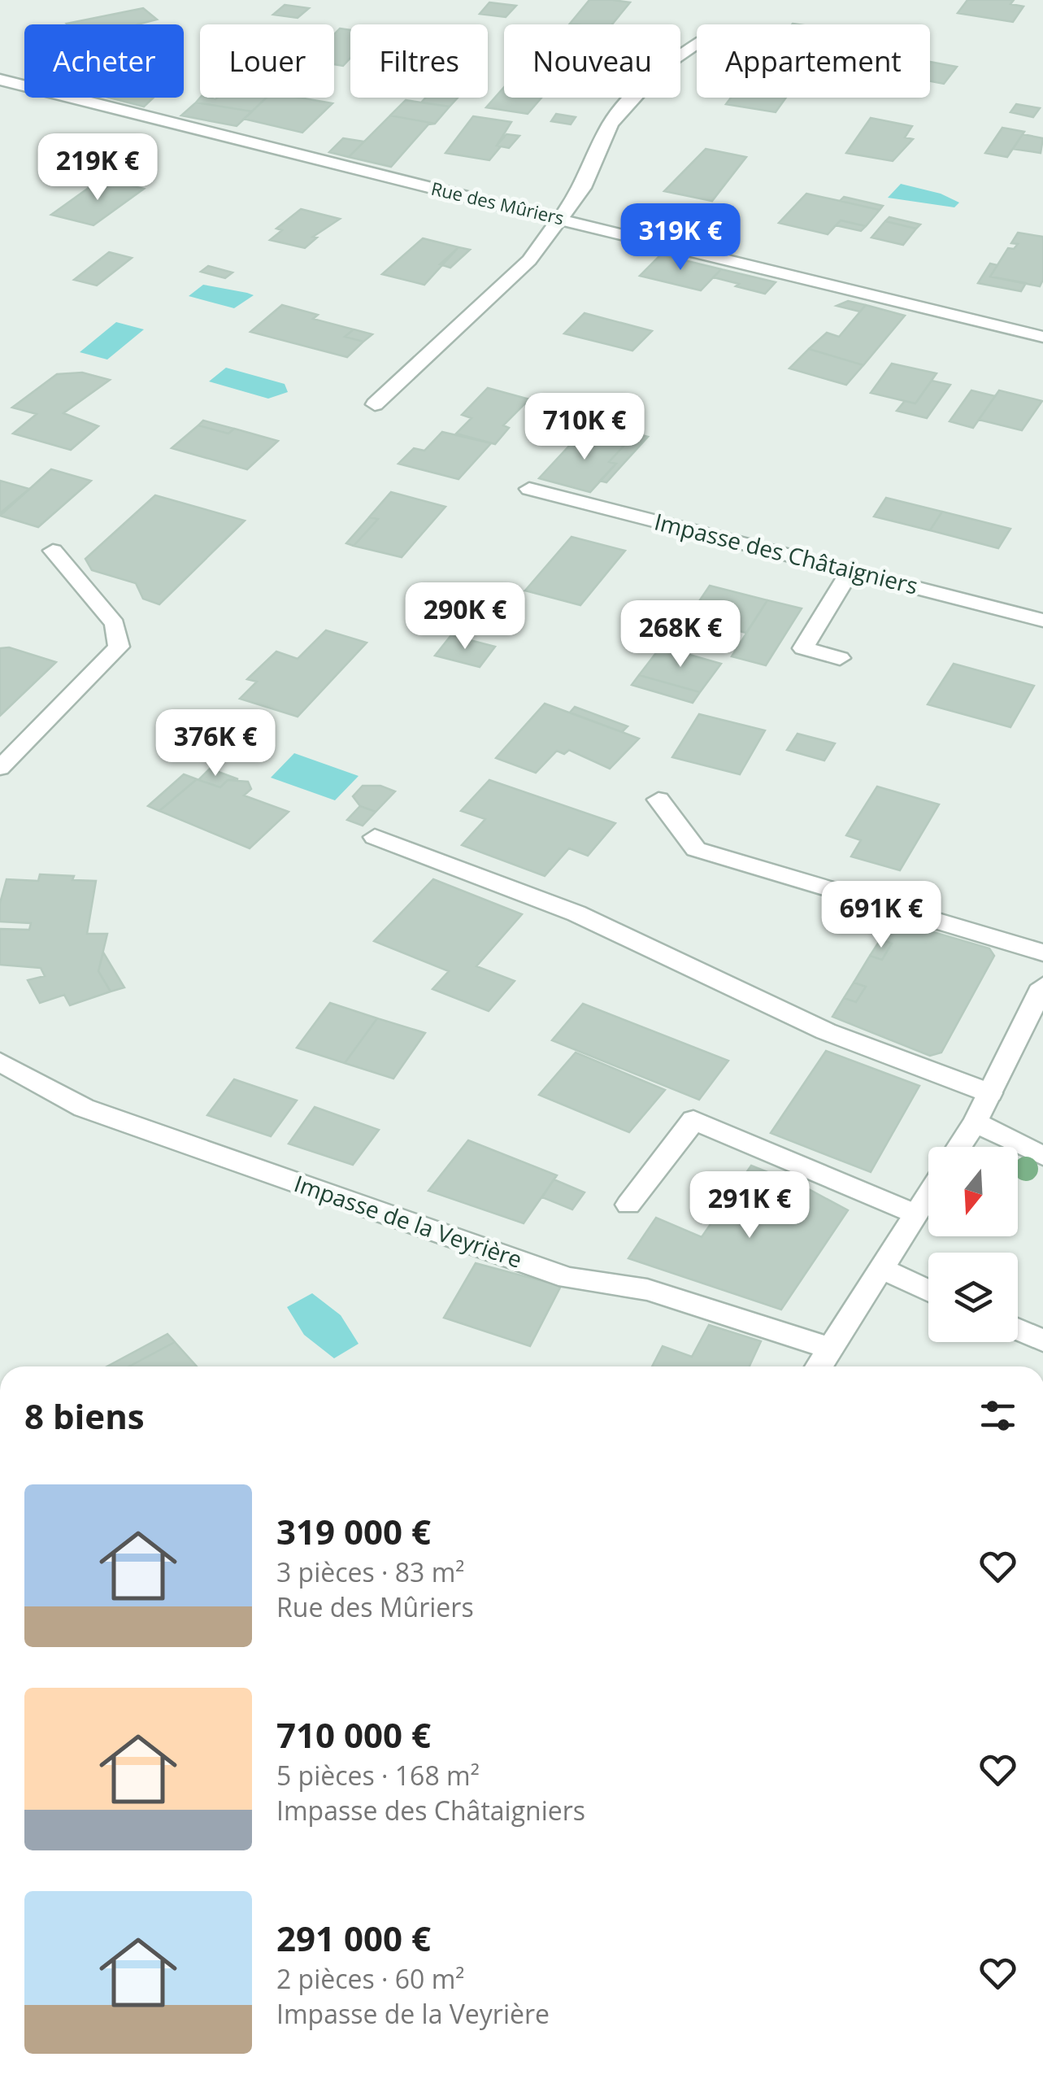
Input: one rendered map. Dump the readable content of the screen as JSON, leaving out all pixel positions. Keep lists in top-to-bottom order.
{
  "streets": {
    "street": ["Rue des Mûriers", "Impasse des Châtaigniers", "Impasse de la Veyrière"]
  },
  "north": "bottom",
  "page": {
    "chip": [
      "Acheter",
      "Louer",
      "Filtres",
      "Nouveau",
      "Appartement"
    ],
    "price": [
      "219K €",
      "319K €",
      "710K €",
      "290K €",
      "268K €",
      "376K €",
      "691K €",
      "291K €"
    ],
    "heading": "8 biens",
    "list": [
      {
        "name": "319 000 €",
        "note": "3 pièces · 83 m² · Rue des Mûriers"
      },
      {
        "name": "710 000 €",
        "note": "5 pièces · 168 m² · Impasse des Châtaigniers"
      },
      {
        "name": "291 000 €",
        "note": "2 pièces · 60 m² · Impasse de la Veyrière"
      }
    ]
  }
}
